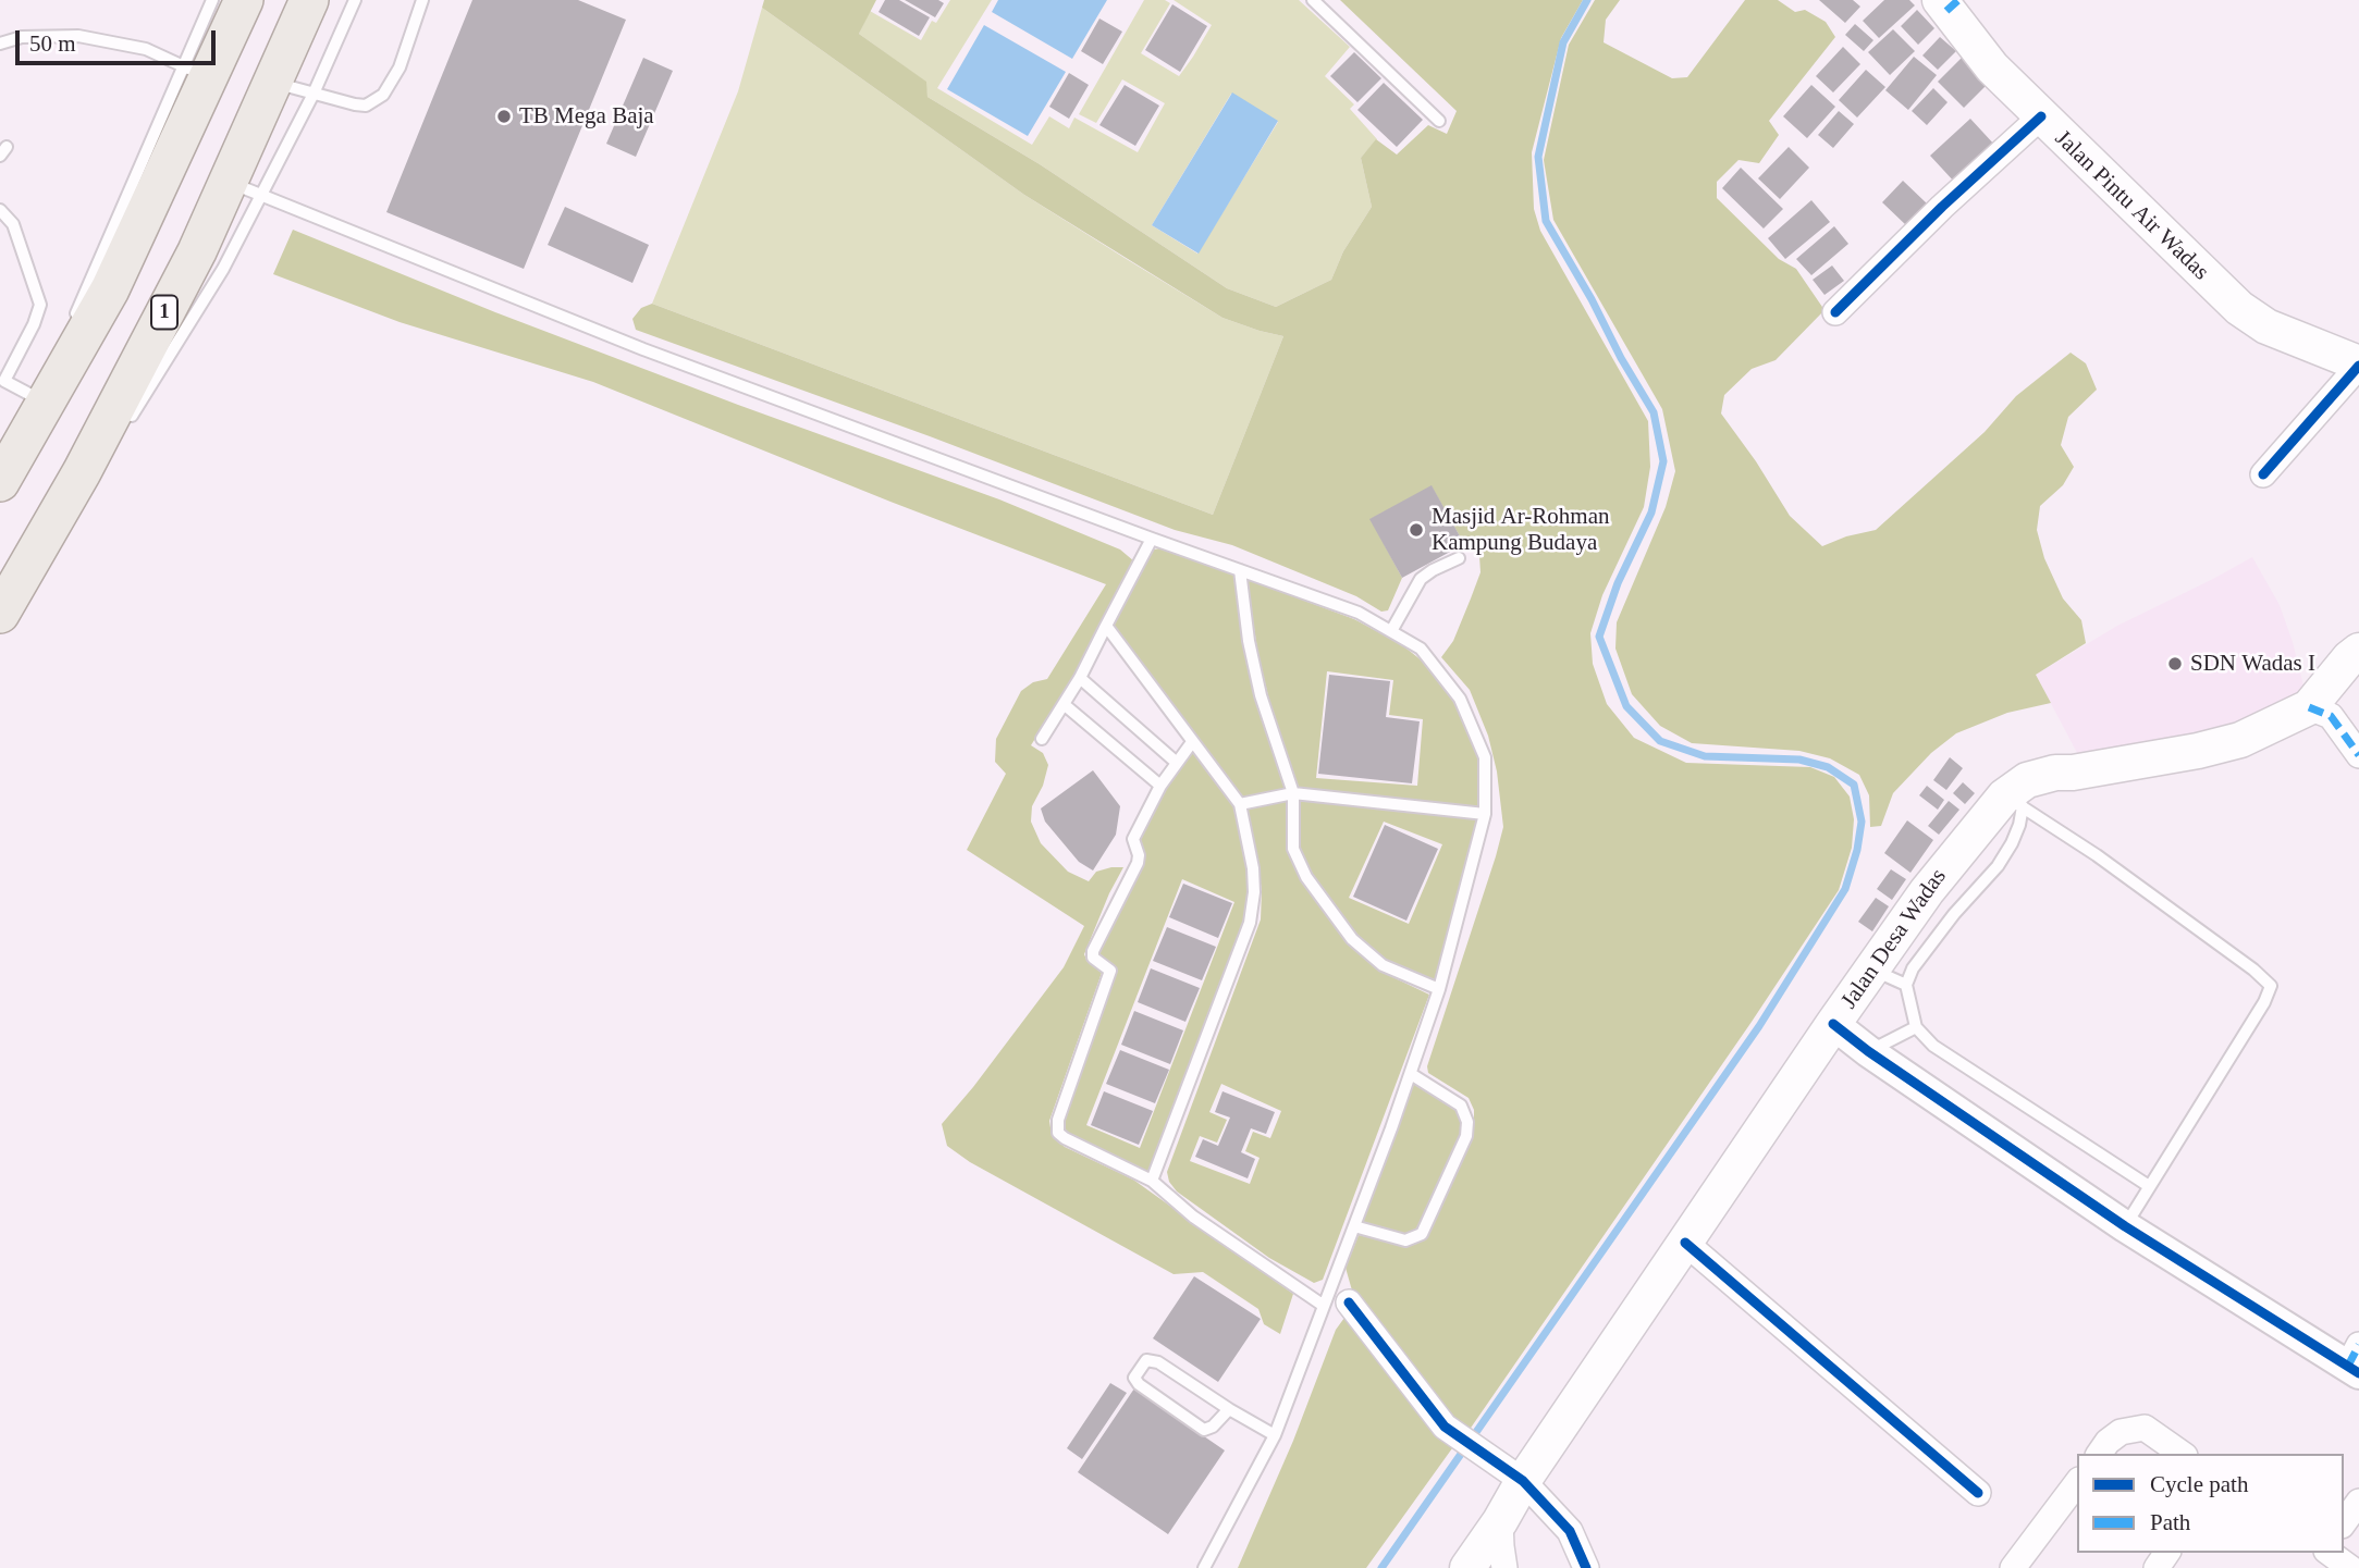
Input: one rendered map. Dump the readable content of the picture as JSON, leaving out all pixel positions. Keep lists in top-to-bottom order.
{
  "streets": {
    "main road": ["Jalan Pintu Air Wadas", "1", "Jalan Desa Wadas"]
  },
  "places": ["TB Mega Baja", "Masjid Ar-Rohman Kampung Budaya", "SDN Wadas I"],
  "legend": ["Cycle path", "Path"],
  "scale_bar": "50 m"
}
